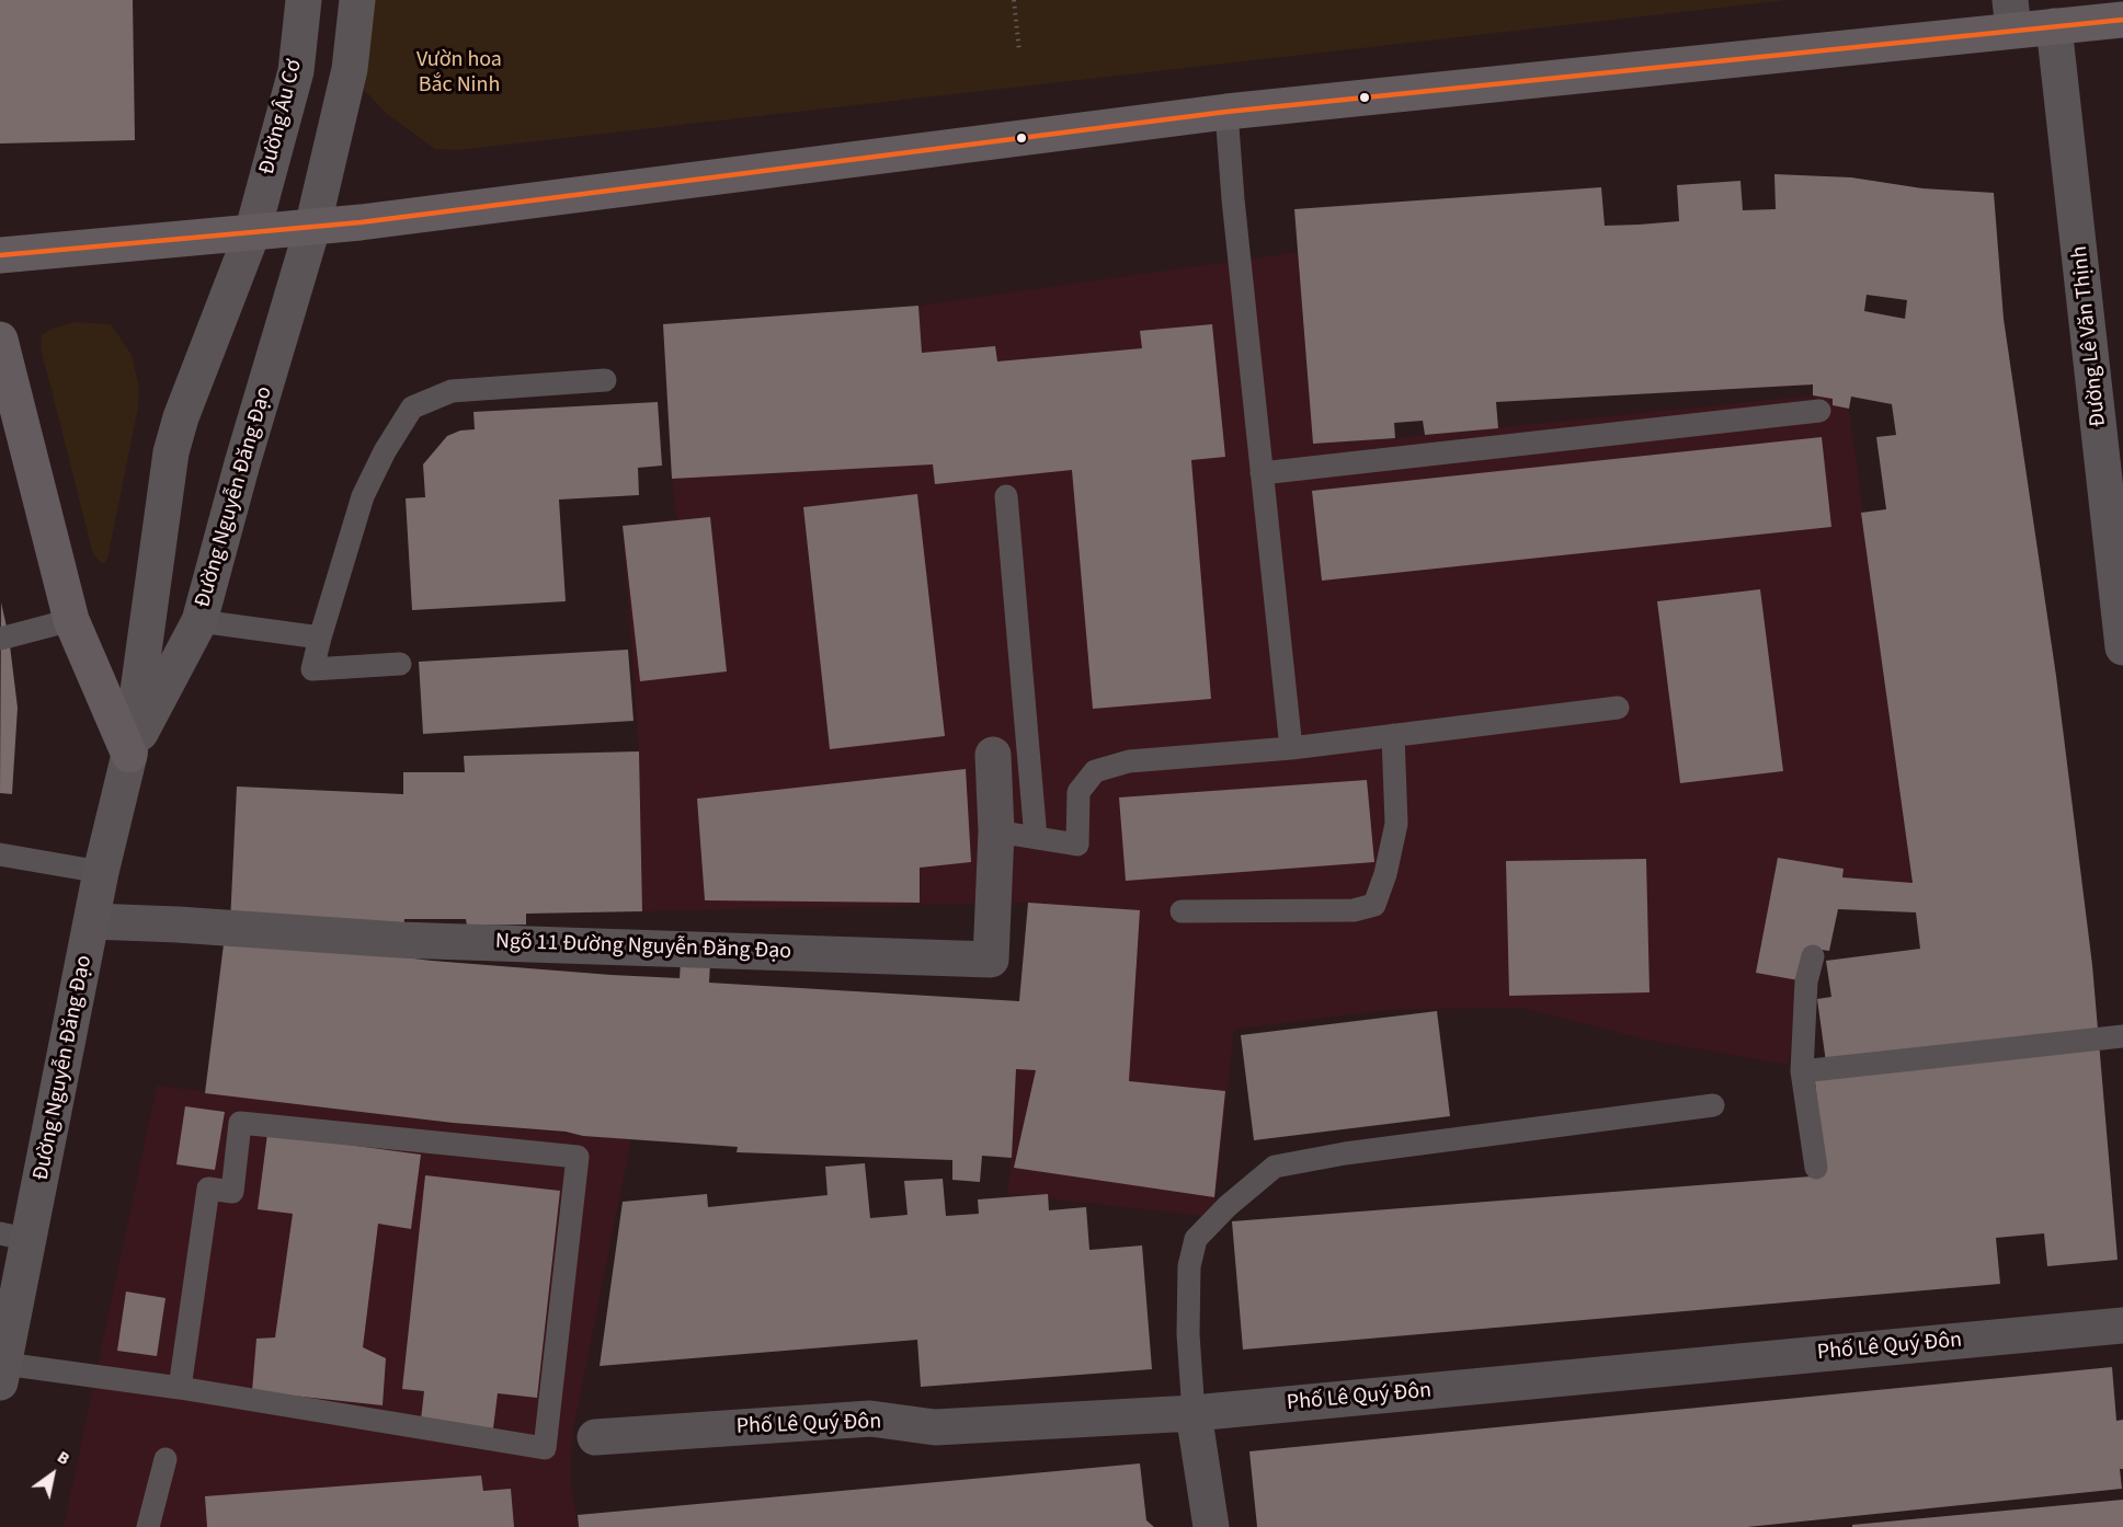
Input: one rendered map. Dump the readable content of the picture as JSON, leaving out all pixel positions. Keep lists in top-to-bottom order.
{
  "streets": {
    "main road": ["Đường Âu Cơ", "Đường Lê Văn Thịnh", "Đường Nguyễn Đăng Đạo"],
    "street": ["Ngõ 11 Đường Nguyễn Đăng Đạo", "Phố Lê Quý Đôn"]
  },
  "crossings": [
    ["Đường Âu Cơ", "Đường Nguyễn Đăng Đạo"],
    ["Đường Nguyễn Đăng Đạo", "Ngõ 11 Đường Nguyễn Đăng Đạo"]
  ],
  "parks": ["Vườn hoa Bắc Ninh"],
  "north": "top right"
}
